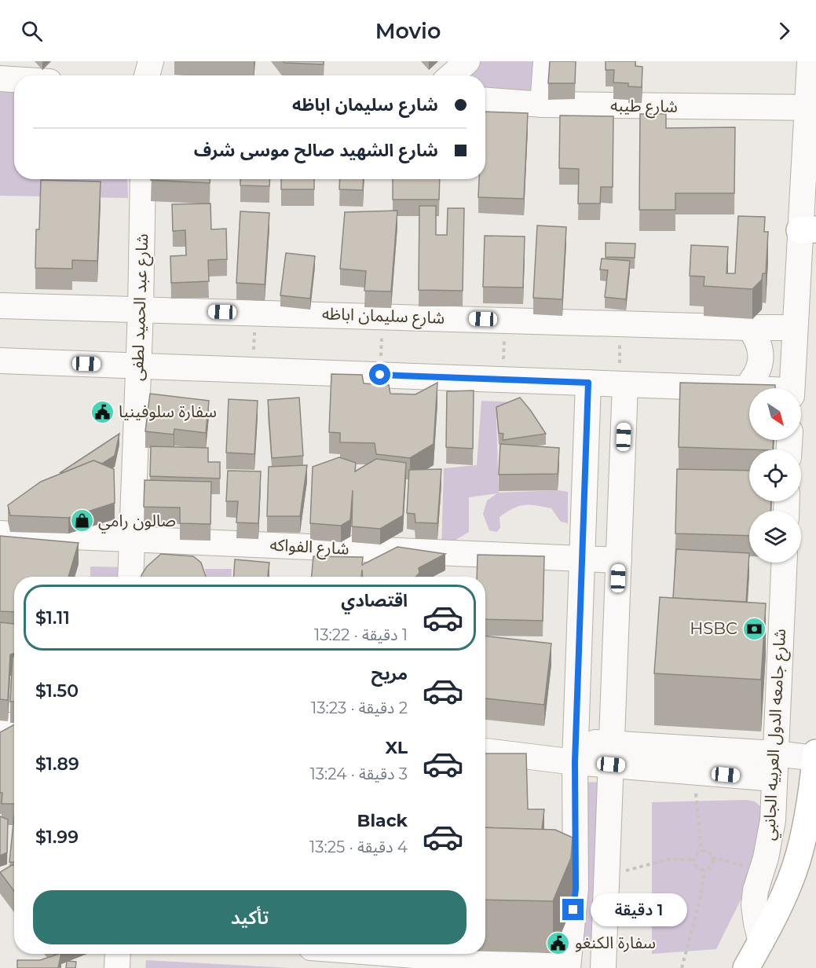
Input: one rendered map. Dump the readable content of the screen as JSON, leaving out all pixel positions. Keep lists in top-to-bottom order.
{
  "streets": {
    "street": [
      "شارع طيبه",
      "شارع عبد الحميد لطفى",
      "شارع سليمان اباظه",
      "شارع الفواكه",
      "شارع جامعه الدول العربيه الجانبي"
    ]
  },
  "crossings": [
    ["شارع عبد الحميد لطفى", "شارع سليمان اباظه"],
    ["شارع عبد الحميد لطفى", "شارع الفواكه"]
  ],
  "places": {
    "public building": ["سفارة سلوفينيا", "سفارة الكنغو"],
    "shop": ["صالون رامي"],
    "bank": ["HSBC"]
  },
  "north": "bottom right",
  "page": {
    "header": "Movio",
    "banner": ["شارع سليمان اباظه", "شارع الشهيد صالح موسى شرف"],
    "list": [
      {
        "name": "اقتصادي",
        "note": "1 دقيقة · 13:22",
        "value": "$1.11"
      },
      {
        "name": "مريح",
        "note": "2 دقيقة · 13:23",
        "value": "$1.50"
      },
      {
        "name": "XL",
        "note": "3 دقيقة · 13:24",
        "value": "$1.89"
      },
      {
        "name": "Black",
        "note": "4 دقيقة · 13:25",
        "value": "$1.99"
      }
    ],
    "buttons": "تأكيد",
    "bubble": "1 دقيقة"
  }
}
